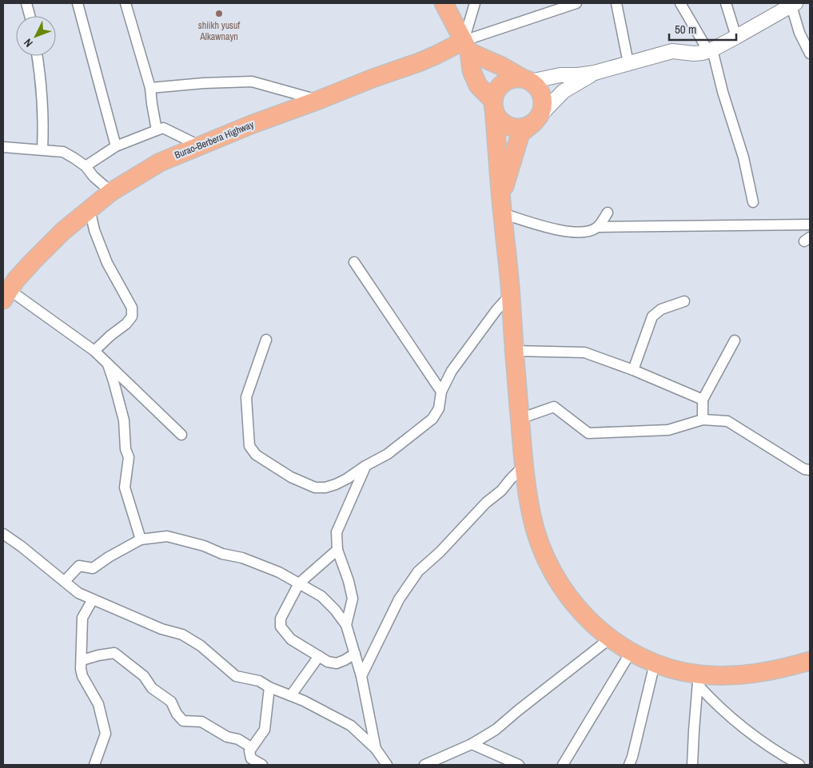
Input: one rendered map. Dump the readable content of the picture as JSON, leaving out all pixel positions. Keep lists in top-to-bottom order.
{
  "streets": {
    "highway": ["Burao-Berbera Highway"]
  },
  "places": ["shiikh yusuf Alkawnayn"],
  "scale_bar": "50 m",
  "north": "bottom left"
}
